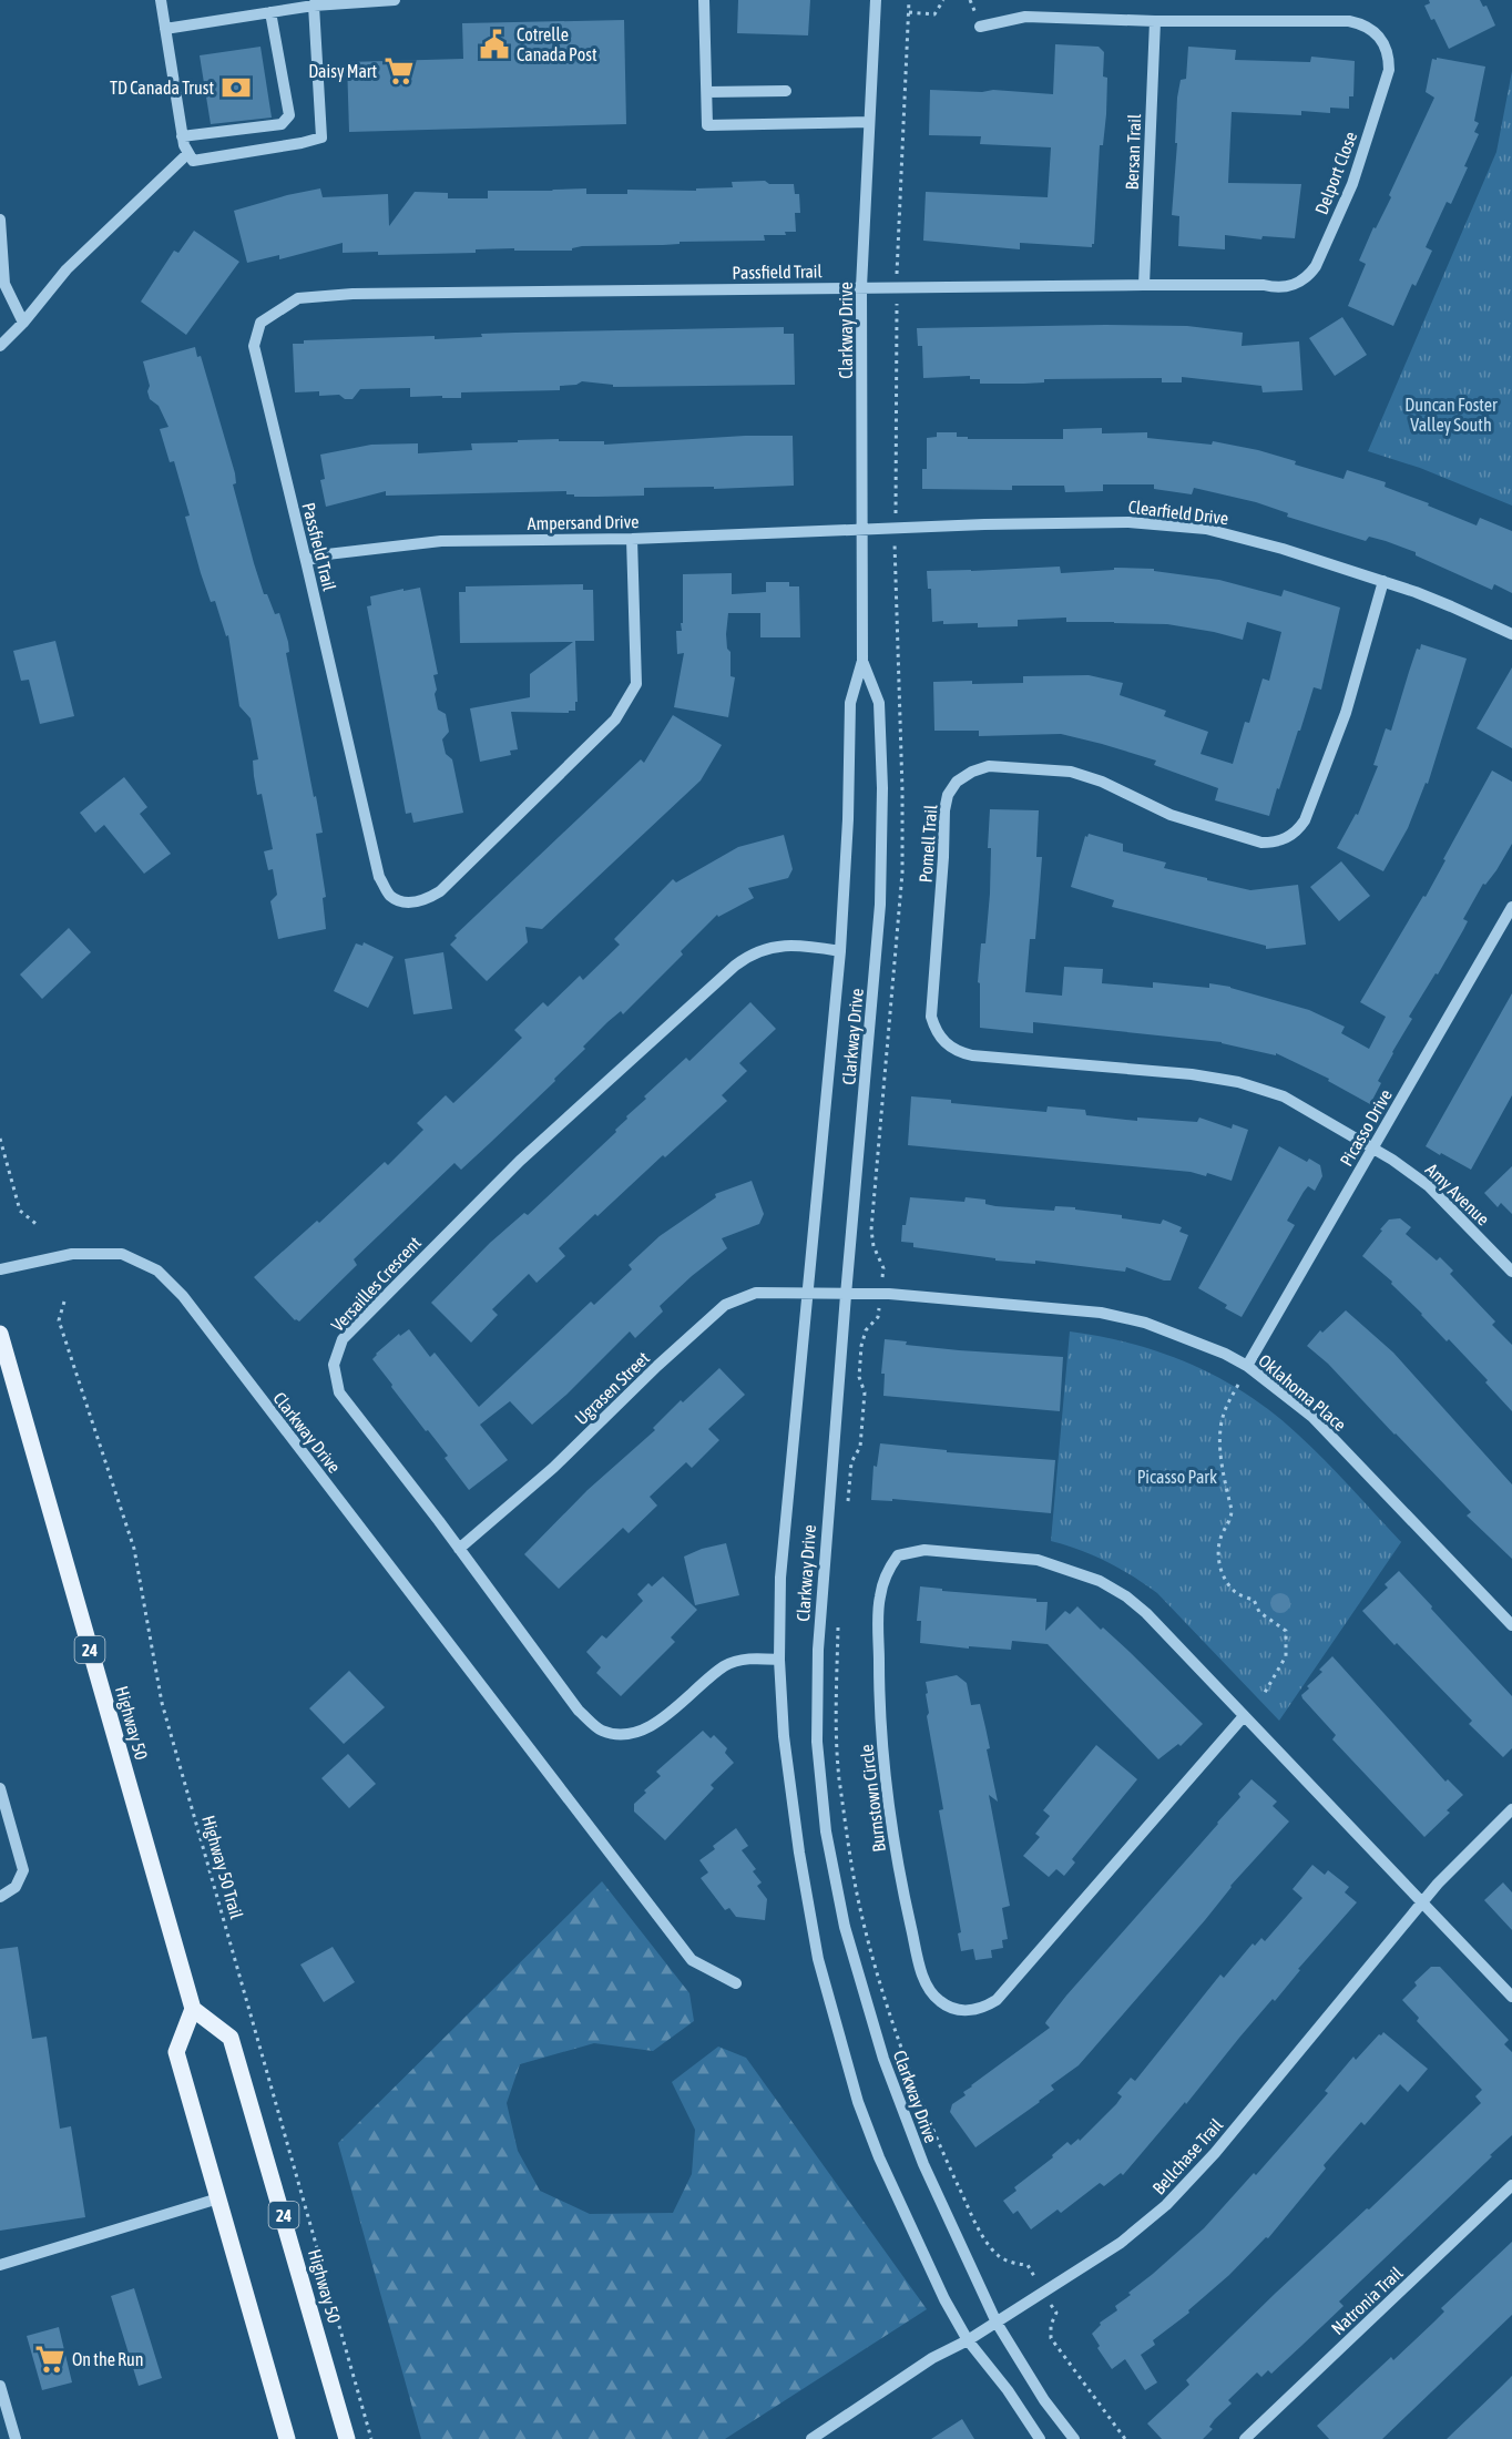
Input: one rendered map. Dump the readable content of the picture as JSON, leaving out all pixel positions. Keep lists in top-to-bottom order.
{
  "streets": {
    "main road": ["24", "Highway 50"],
    "street": [
      "Bersan Trail",
      "Delport Close",
      "Passfield Trail",
      "Clarkway Drive",
      "Clearfield Drive",
      "Ampersand Drive",
      "Pomell Trail",
      "Picasso Drive",
      "Amy Avenue",
      "Versailles Crescent",
      "Ugrasen Street",
      "Oklahoma Place",
      "Burnstown Circle",
      "Bellchase Trail",
      "Natronia Trail"
    ],
    "path": ["Highway 50 Trail"]
  },
  "crossings": [
    ["Bersan Trail", "Delport Close"],
    ["Delport Close", "Passfield Trail"],
    ["Delport Close", "Clarkway Drive"],
    ["Passfield Trail", "Clarkway Drive"],
    ["Passfield Trail", "Ampersand Drive"],
    ["Clarkway Drive", "Clearfield Drive"],
    ["Clarkway Drive", "Ampersand Drive"],
    ["Clarkway Drive", "Versailles Crescent"],
    ["Clarkway Drive", "Ugrasen Street"],
    ["Clarkway Drive", "Oklahoma Place"],
    ["Clarkway Drive", "Bellchase Trail"],
    ["Clearfield Drive", "Ampersand Drive"],
    ["Clearfield Drive", "Pomell Trail"],
    ["Pomell Trail", "Picasso Drive"],
    ["Pomell Trail", "Amy Avenue"],
    ["Picasso Drive", "Amy Avenue"],
    ["Picasso Drive", "Oklahoma Place"],
    ["Versailles Crescent", "Ugrasen Street"],
    ["Ugrasen Street", "Oklahoma Place"],
    ["Burnstown Circle", "Bellchase Trail"]
  ],
  "parks": ["Duncan Foster Valley South", "Picasso Park"],
  "places": {
    "public building": ["Cotrelle Canada Post"],
    "supermarket": ["Daisy Mart", "On the Run"],
    "bank": ["TD Canada Trust"]
  }
}
